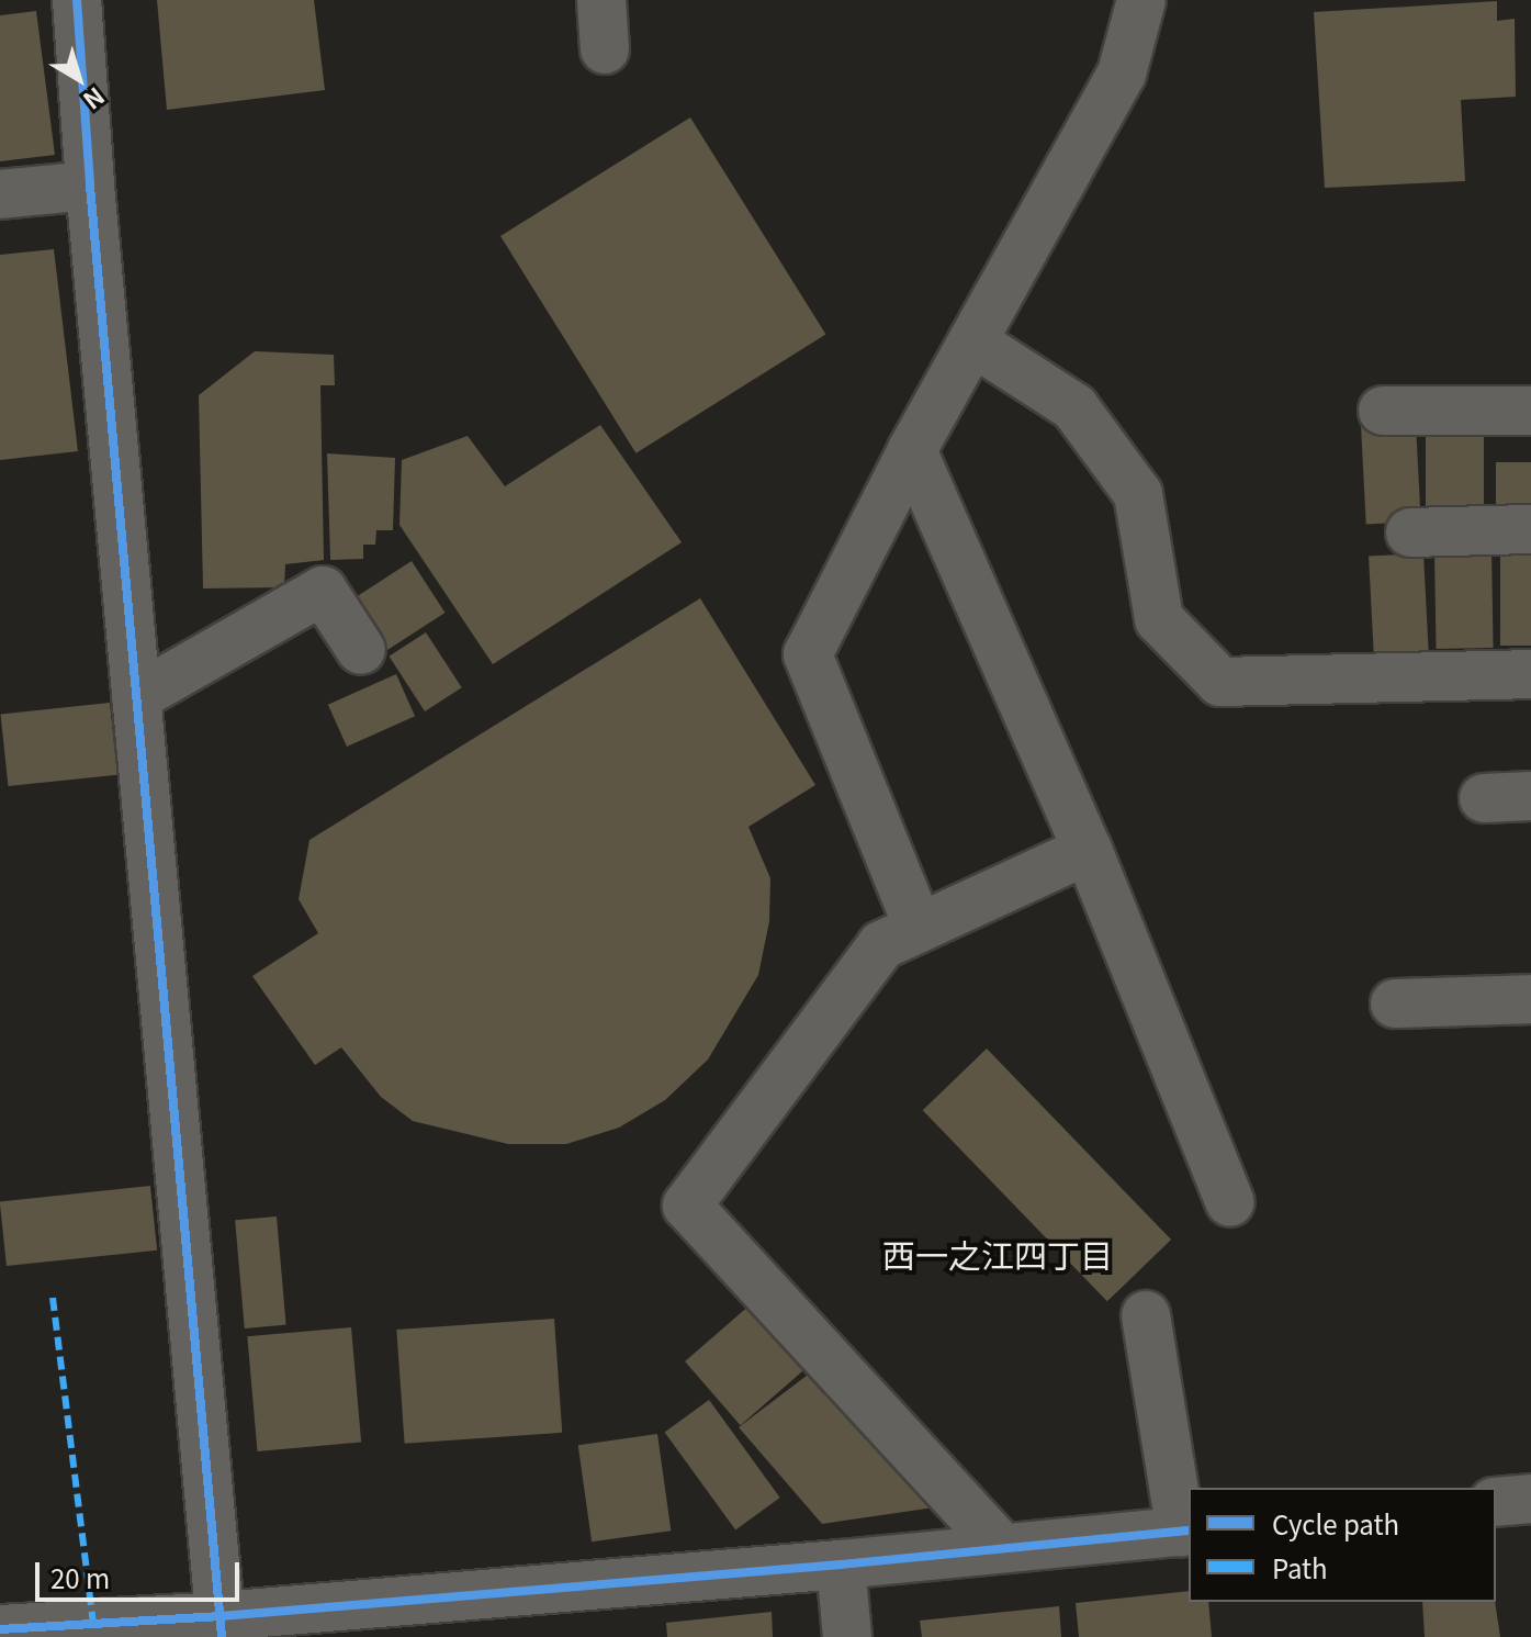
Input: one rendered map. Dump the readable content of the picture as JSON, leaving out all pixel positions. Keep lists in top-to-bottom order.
{
  "districts": ["西一之江四丁目"],
  "legend": ["Cycle path", "Path"],
  "scale_bar": "20 m",
  "north": "bottom right"
}
